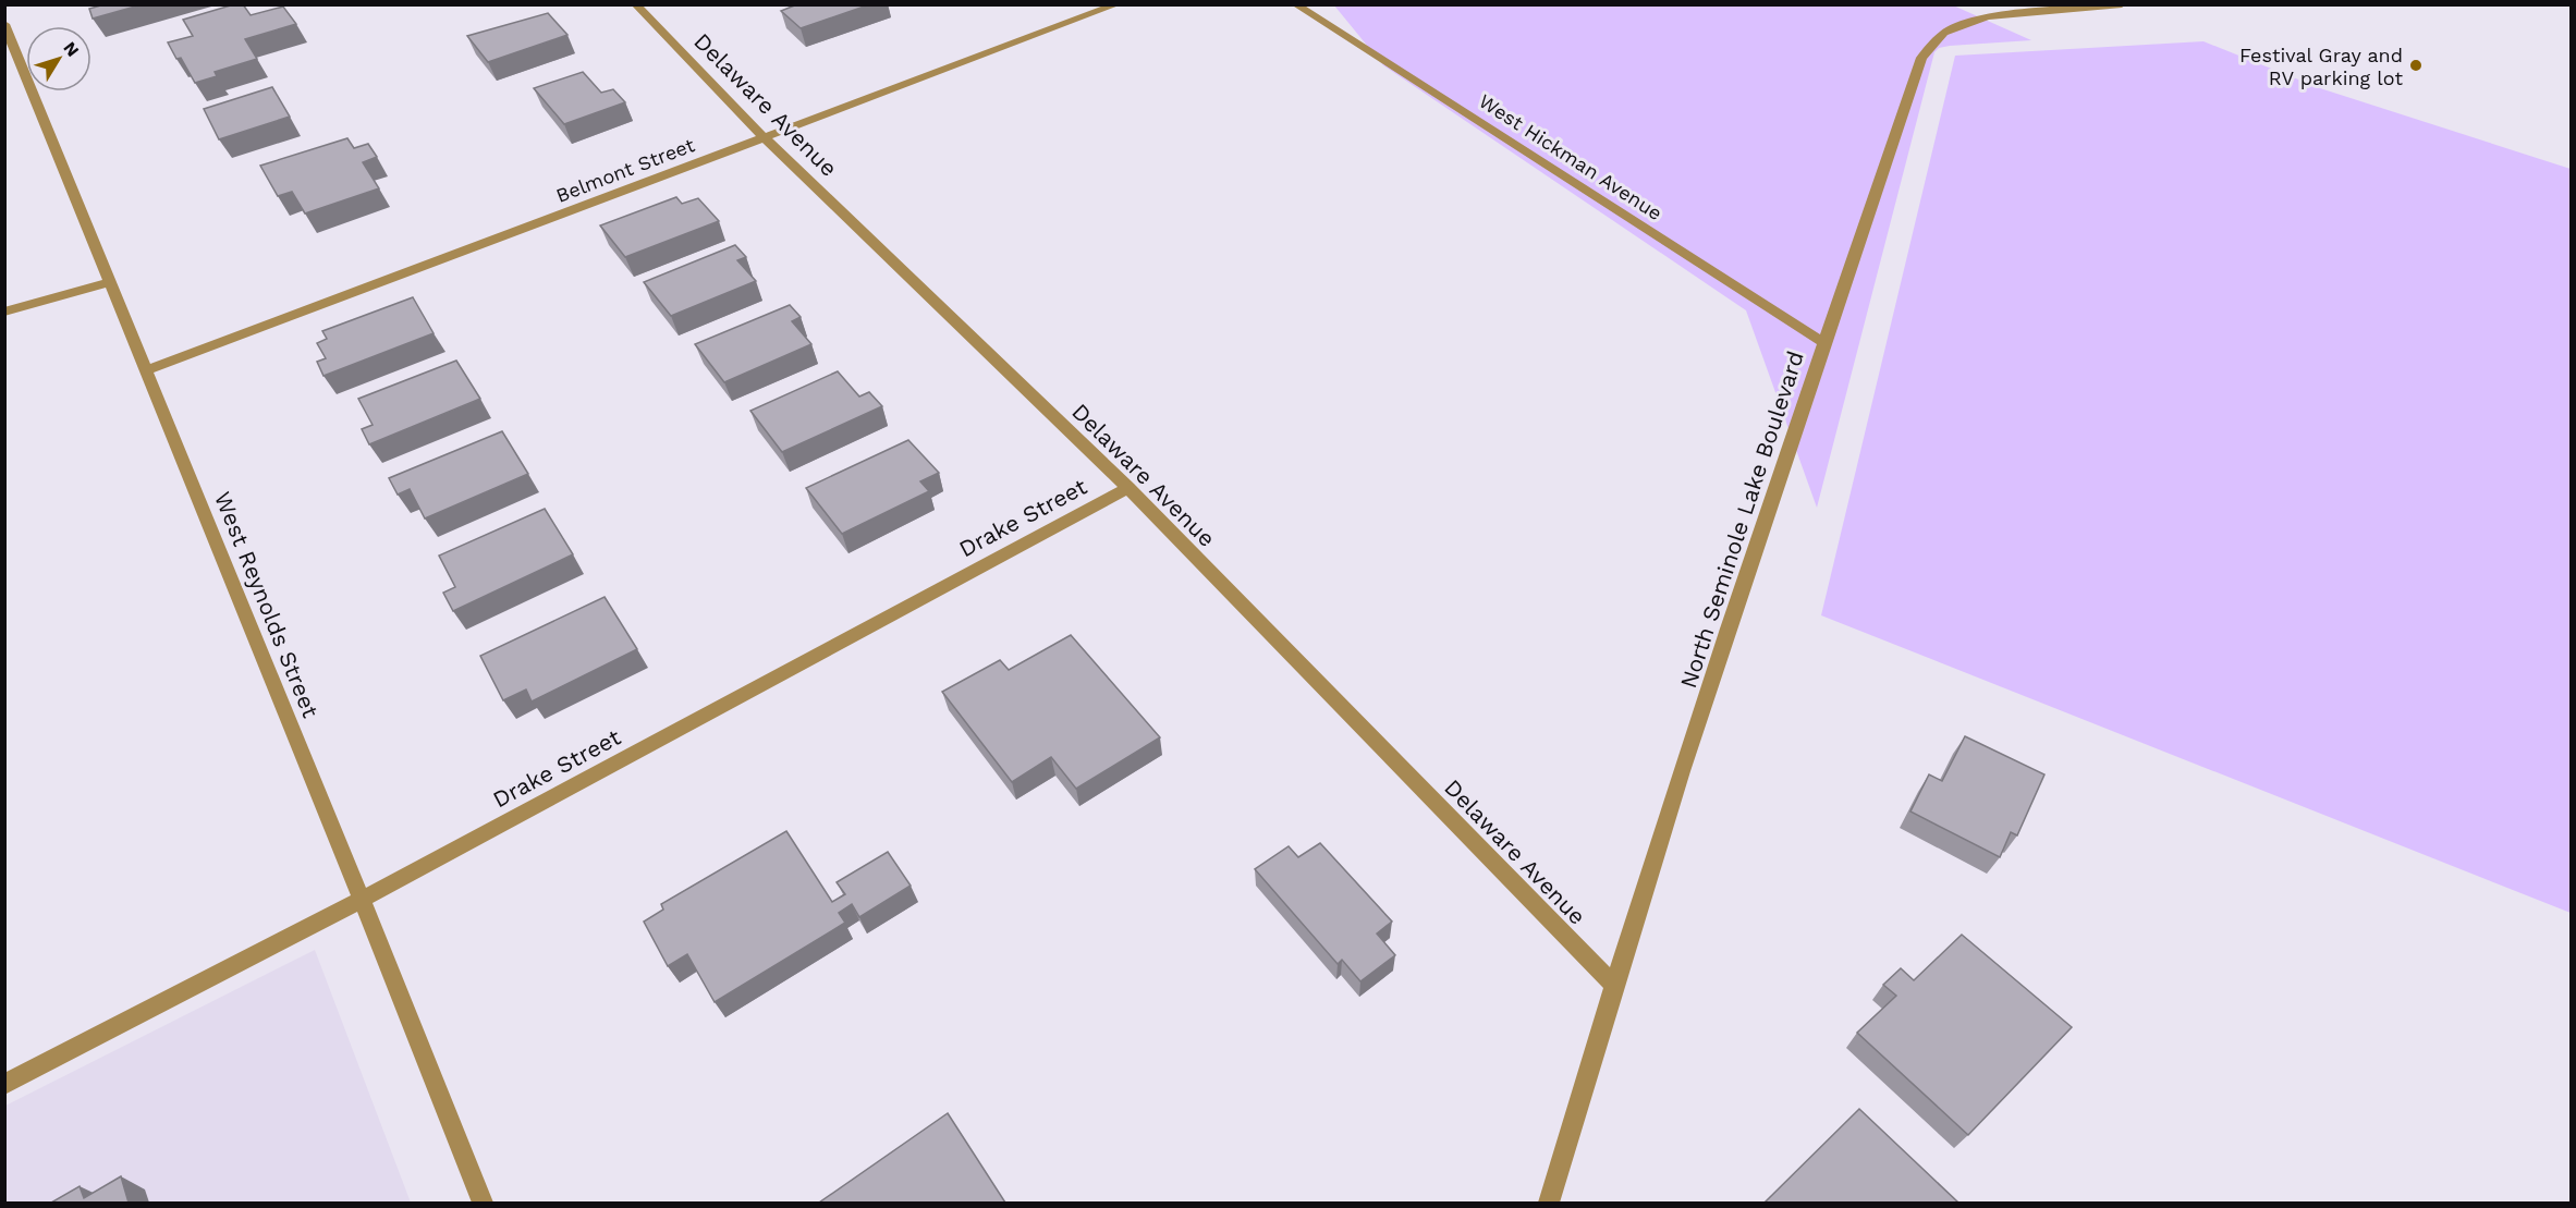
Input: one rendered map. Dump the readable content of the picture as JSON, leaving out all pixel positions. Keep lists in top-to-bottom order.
{
  "streets": {
    "street": [
      "Delaware Avenue",
      "West Hickman Avenue",
      "Belmont Street",
      "Drake Street",
      "North Seminole Lake Boulevard",
      "West Reynolds Street"
    ]
  },
  "crossings": [
    ["Delaware Avenue", "Belmont Street"],
    ["Delaware Avenue", "Drake Street"],
    ["Delaware Avenue", "North Seminole Lake Boulevard"],
    ["West Hickman Avenue", "North Seminole Lake Boulevard"],
    ["Belmont Street", "West Reynolds Street"],
    ["Drake Street", "West Reynolds Street"]
  ],
  "places": ["Festival Gray and RV parking lot"],
  "north": "top right"
}
